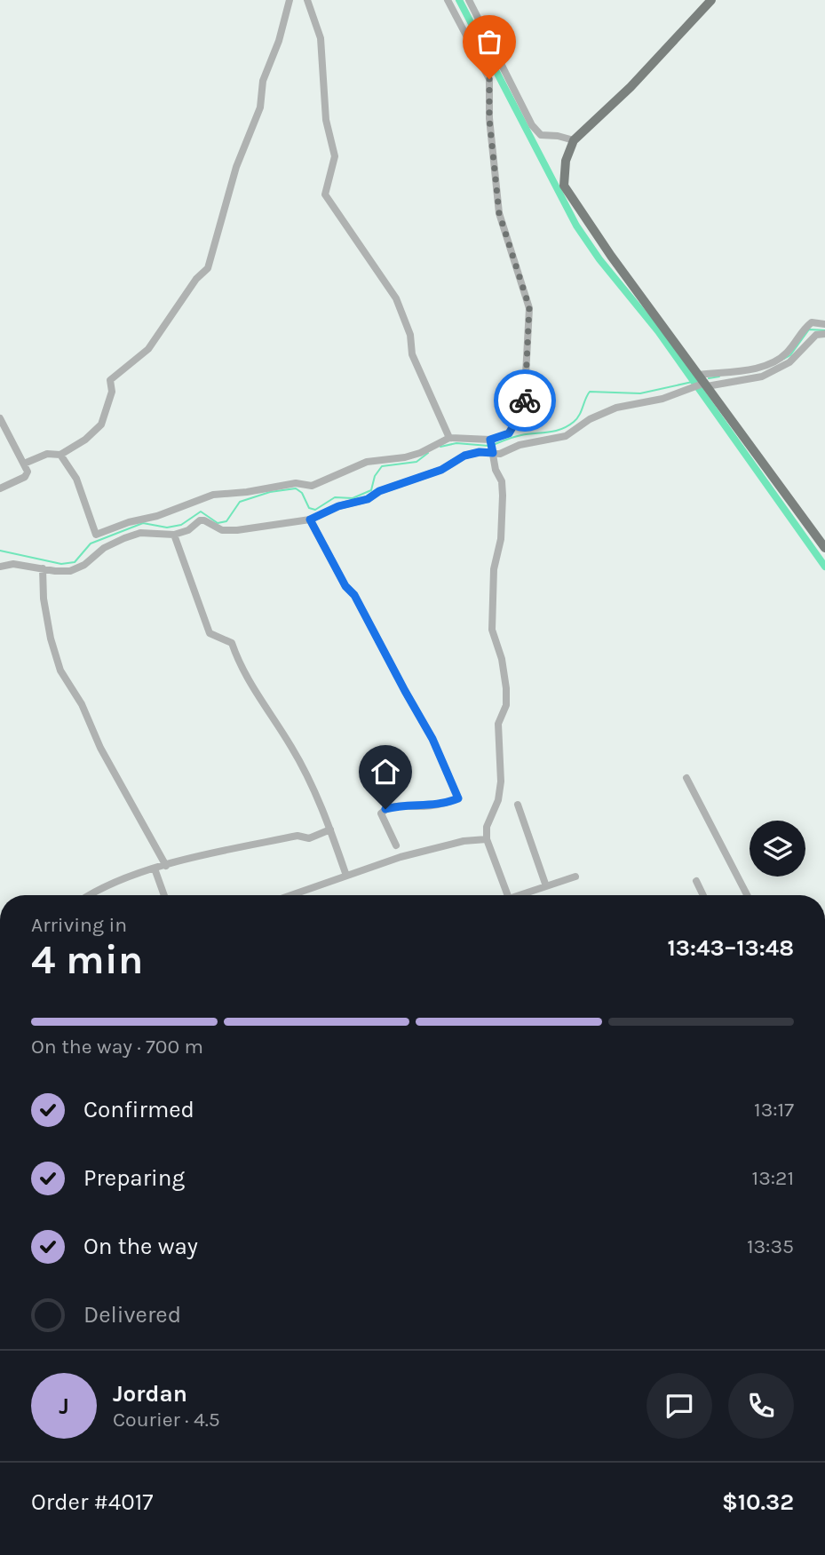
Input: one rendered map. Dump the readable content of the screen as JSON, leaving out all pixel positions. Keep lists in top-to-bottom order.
{
  "page": {
    "heading": ["4 min", "Arriving in", "13:43–13:48"],
    "panel": [
      "Jordan",
      "Courier · 4.5",
      "Order #4017",
      "$10.32"
    ],
    "bar": "On the way · 700 m",
    "list": [
      ["Confirmed", "13:17"],
      ["Preparing", "13:21"],
      ["On the way", "13:35"],
      "Delivered"
    ],
    "round": "J"
  }
}
